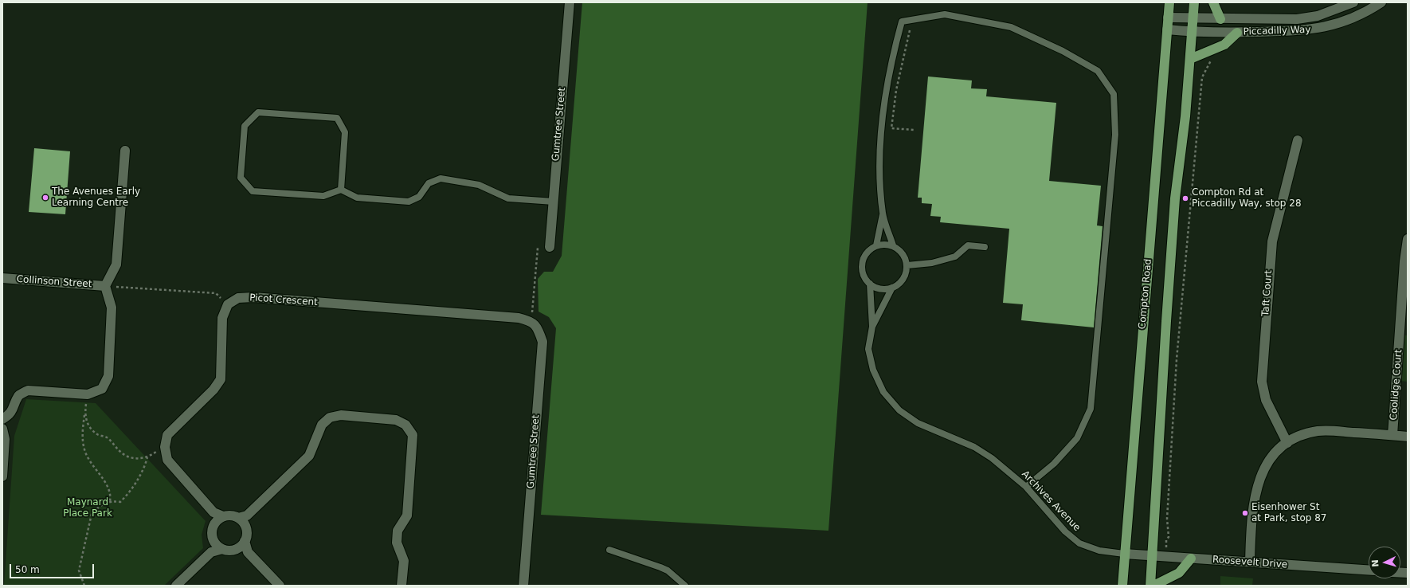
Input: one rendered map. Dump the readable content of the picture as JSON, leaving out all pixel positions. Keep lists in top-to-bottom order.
{
  "streets": {
    "main road": ["Compton Road"],
    "street": [
      "Piccadilly Way",
      "Gumtree Street",
      "Collinson Street",
      "Taft Court",
      "Picot Crescent",
      "Coolidge Court",
      "Roosevelt Drive"
    ],
    "lane": ["Archives Avenue"]
  },
  "crossings": [
    ["Piccadilly Way", "Compton Road"],
    ["Gumtree Street", "Picot Crescent"],
    ["Compton Road", "Archives Avenue"],
    ["Compton Road", "Roosevelt Drive"],
    ["Archives Avenue", "Roosevelt Drive"]
  ],
  "parks": ["Maynard Place Park"],
  "places": ["The Avenues Early Learning Centre", "Compton Rd at Piccadilly Way, stop 28", "Eisenhower St at Park, stop 87"],
  "scale_bar": "50 m",
  "north": "left"
}
